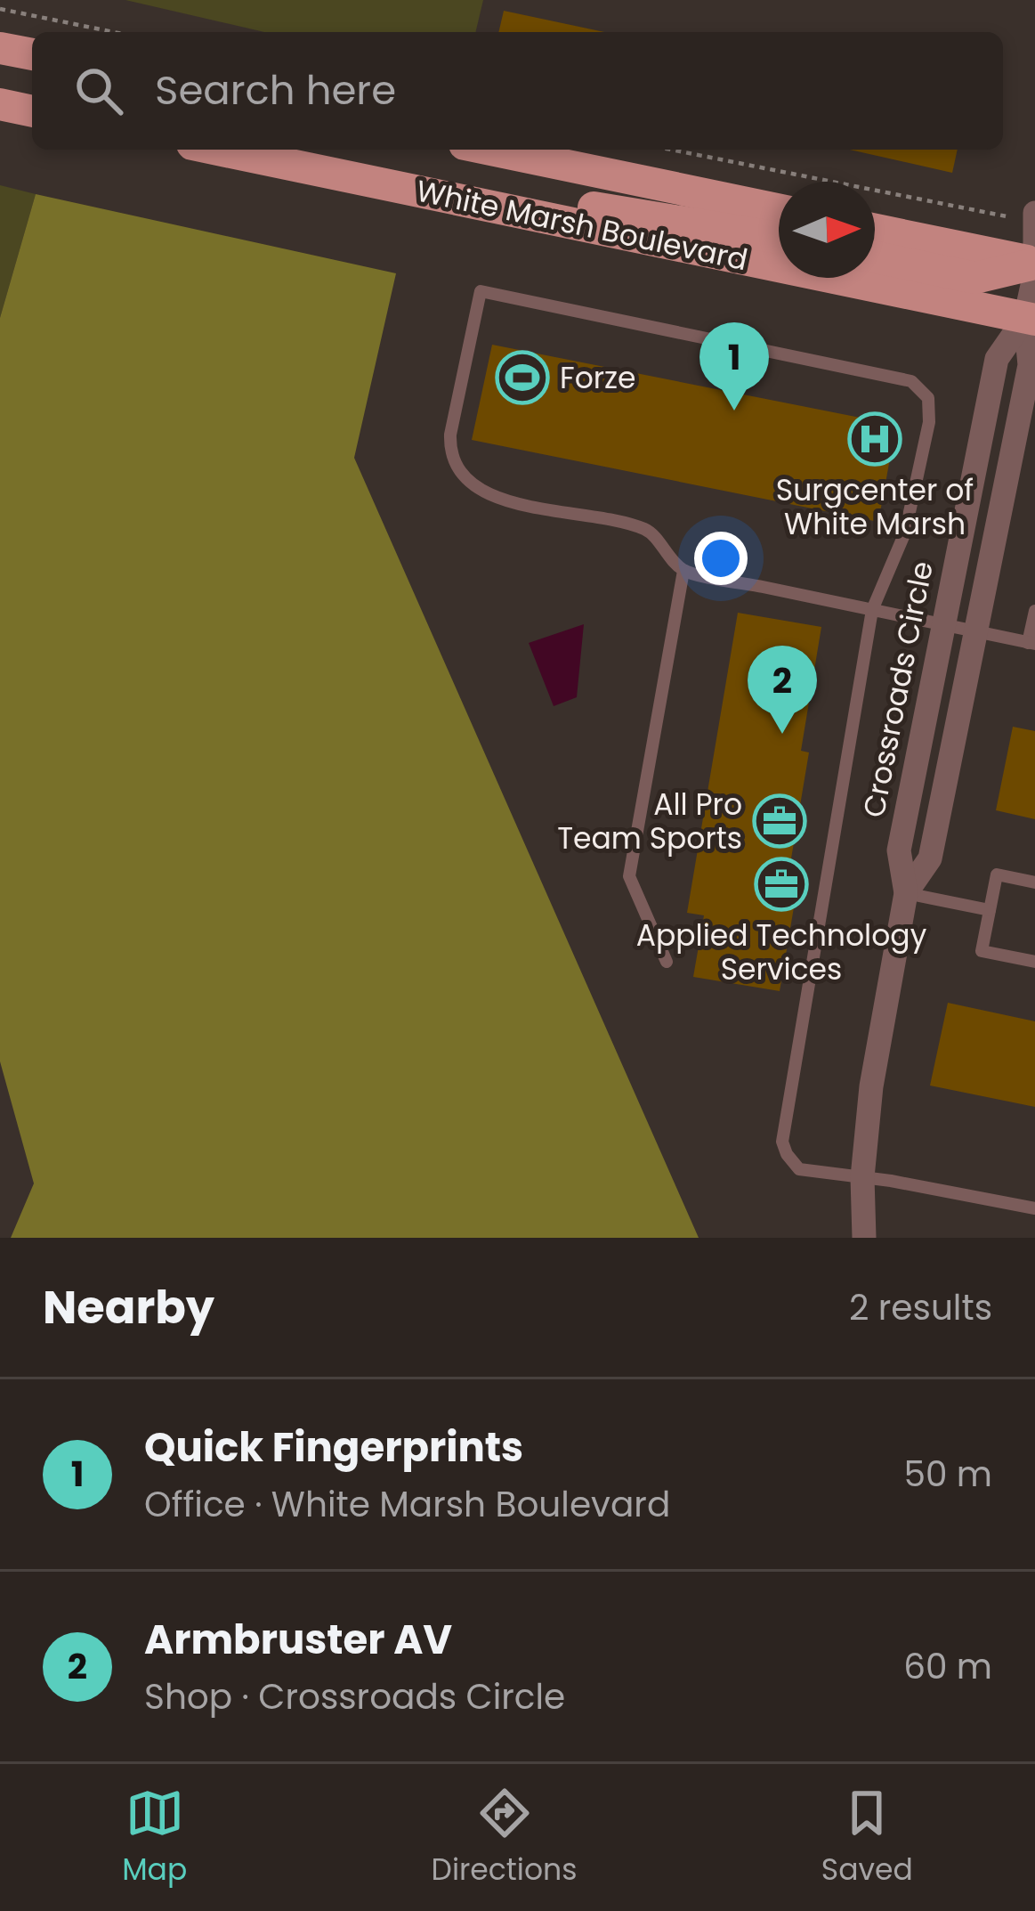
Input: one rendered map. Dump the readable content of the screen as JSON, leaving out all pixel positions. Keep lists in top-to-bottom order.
{
  "streets": {
    "main road": ["White Marsh Boulevard"],
    "street": ["Crossroads Circle"]
  },
  "crossings": [
    ["White Marsh Boulevard", "Crossroads Circle"]
  ],
  "places": {
    "sports": ["Forze"],
    "hospital": ["Surgcenter of White Marsh"],
    "office": ["All Pro Team Sports", "Applied Technology Services"]
  },
  "north": "right",
  "page": {
    "search": "Search here",
    "pins": ["1", "2"],
    "heading": ["Nearby", "2 results"],
    "list": [
      {
        "mark": "1",
        "name": "Quick Fingerprints",
        "note": "Office · White Marsh Boulevard",
        "value": "50 m"
      },
      {
        "mark": "2",
        "name": "Armbruster AV",
        "note": "Shop · Crossroads Circle",
        "value": "60 m"
      }
    ],
    "nav": ["Map", "Directions", "Saved"]
  }
}
